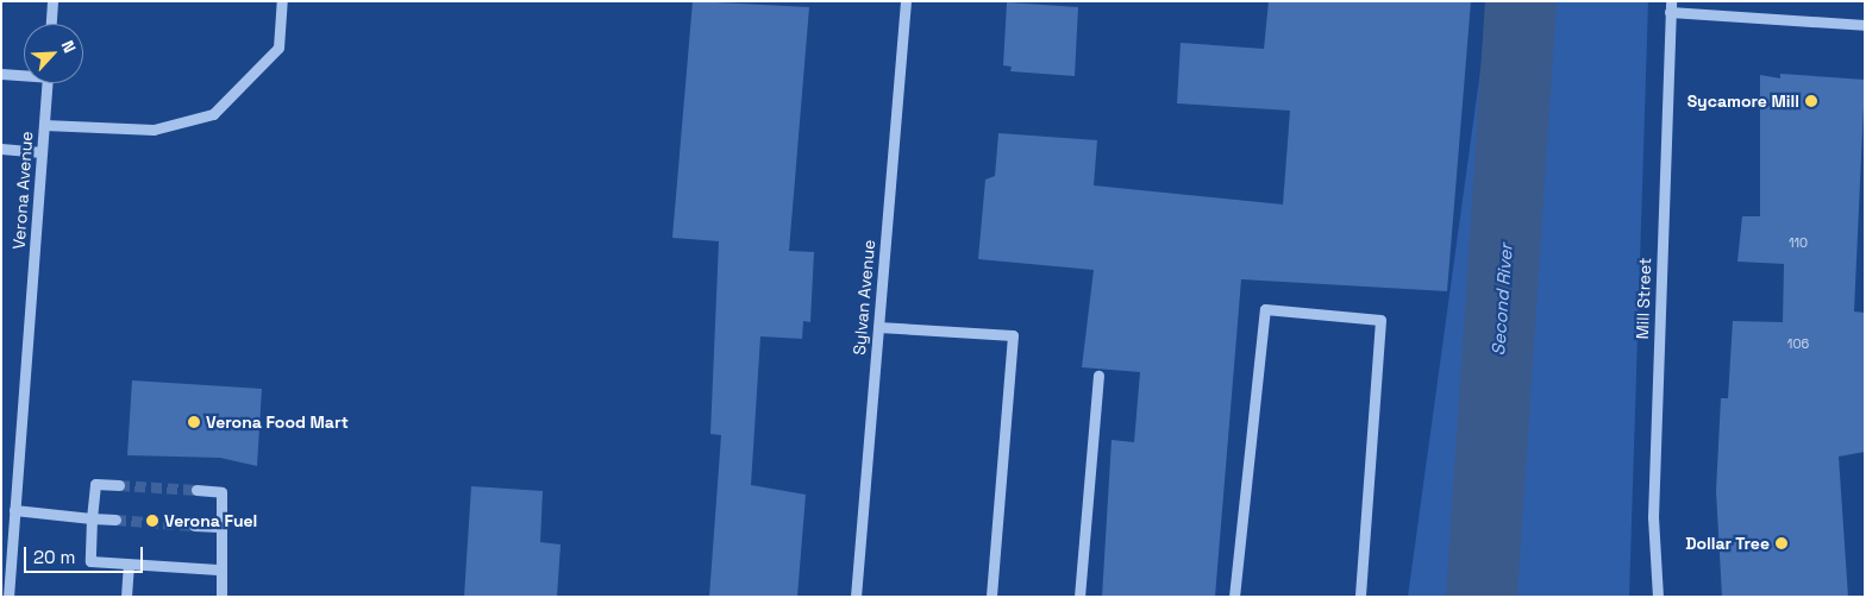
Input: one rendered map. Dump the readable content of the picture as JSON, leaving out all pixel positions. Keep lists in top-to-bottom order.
{
  "streets": {
    "street": ["Verona Avenue", "Sylvan Avenue", "Mill Street"]
  },
  "water": ["Second River"],
  "places": [
    "Sycamore Mill",
    "Verona Food Mart",
    "Verona Fuel",
    "Dollar Tree"
  ],
  "house_numbers": ["110", "106"],
  "scale_bar": "20 m",
  "north": "top right"
}
